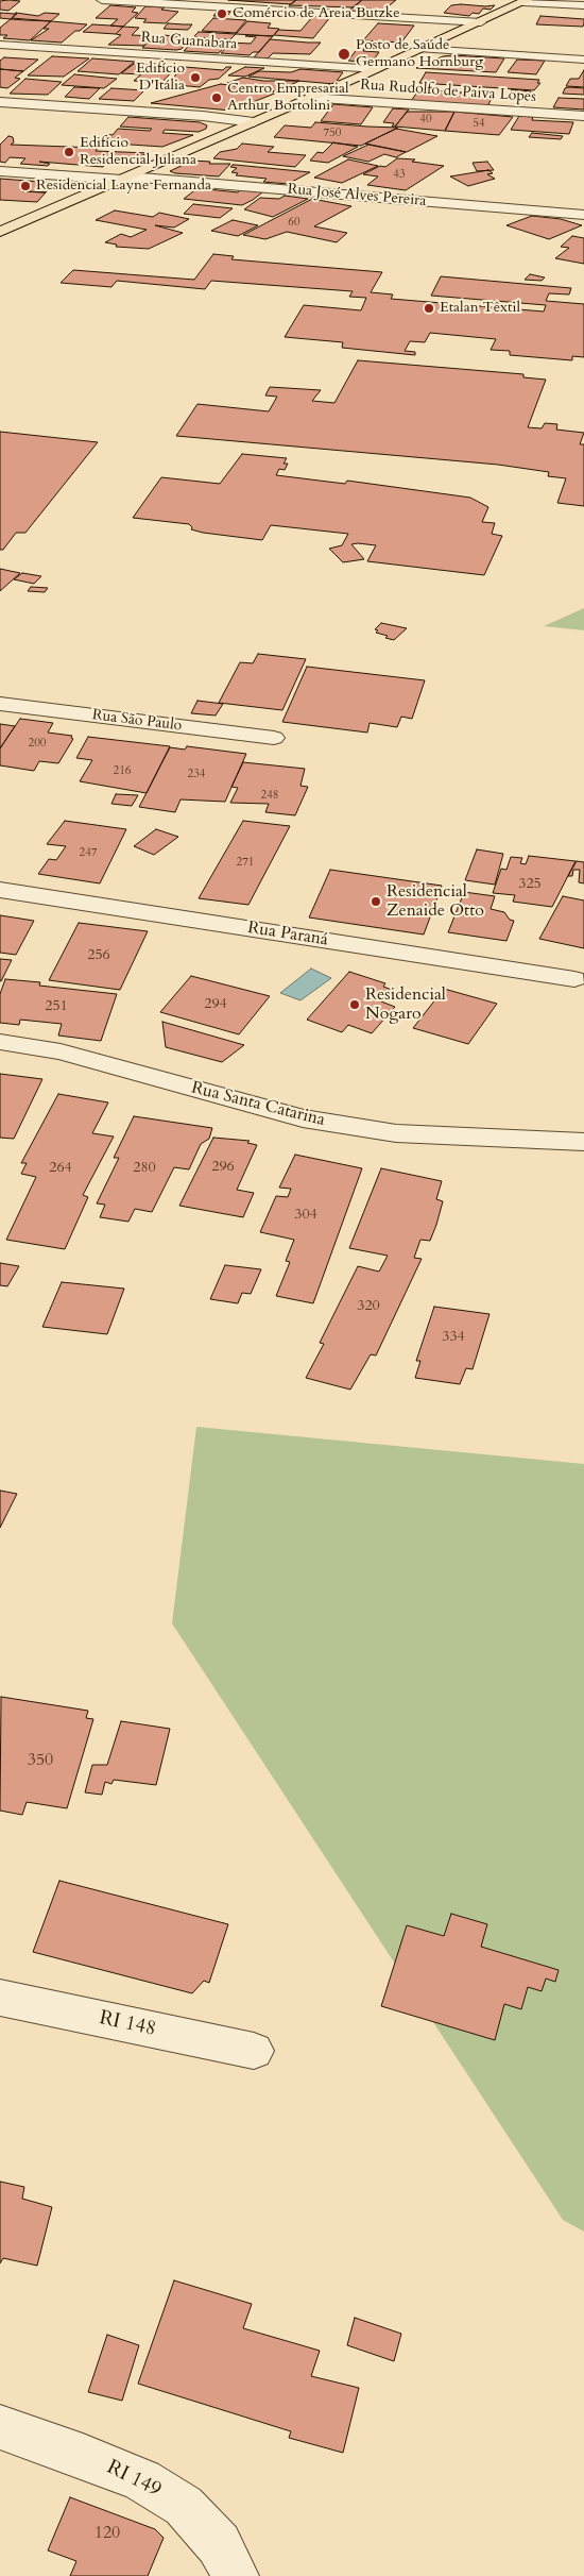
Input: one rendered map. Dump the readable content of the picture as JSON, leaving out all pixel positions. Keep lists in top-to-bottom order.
{
  "streets": {
    "street": [
      "Rua Guanabara",
      "Rua Rudolfo de Paiva Lopes",
      "Rua José Alves Pereira",
      "Rua São Paulo",
      "Rua Paraná",
      "Rua Santa Catarina",
      "RI 148",
      "RI 149"
    ]
  },
  "places": [
    "Comércio de Areia Butzke",
    "Posto de Saúde Germano Hornburg",
    "Edifício D'Itália",
    "Centro Empresarial Arthur Bortolini",
    "Edifício Residencial Juliana",
    "Residencial Layne Fernanda",
    "Etalan Têxtil",
    "Residencial Zenaide Otto",
    "Residencial Nogaro"
  ],
  "house_numbers": [
    "40",
    "54",
    "750",
    "43",
    "60",
    "200",
    "216",
    "234",
    "248",
    "247",
    "271",
    "325",
    "256",
    "294",
    "251",
    "296",
    "264",
    "280",
    "304",
    "320",
    "334",
    "350",
    "120"
  ]
}
